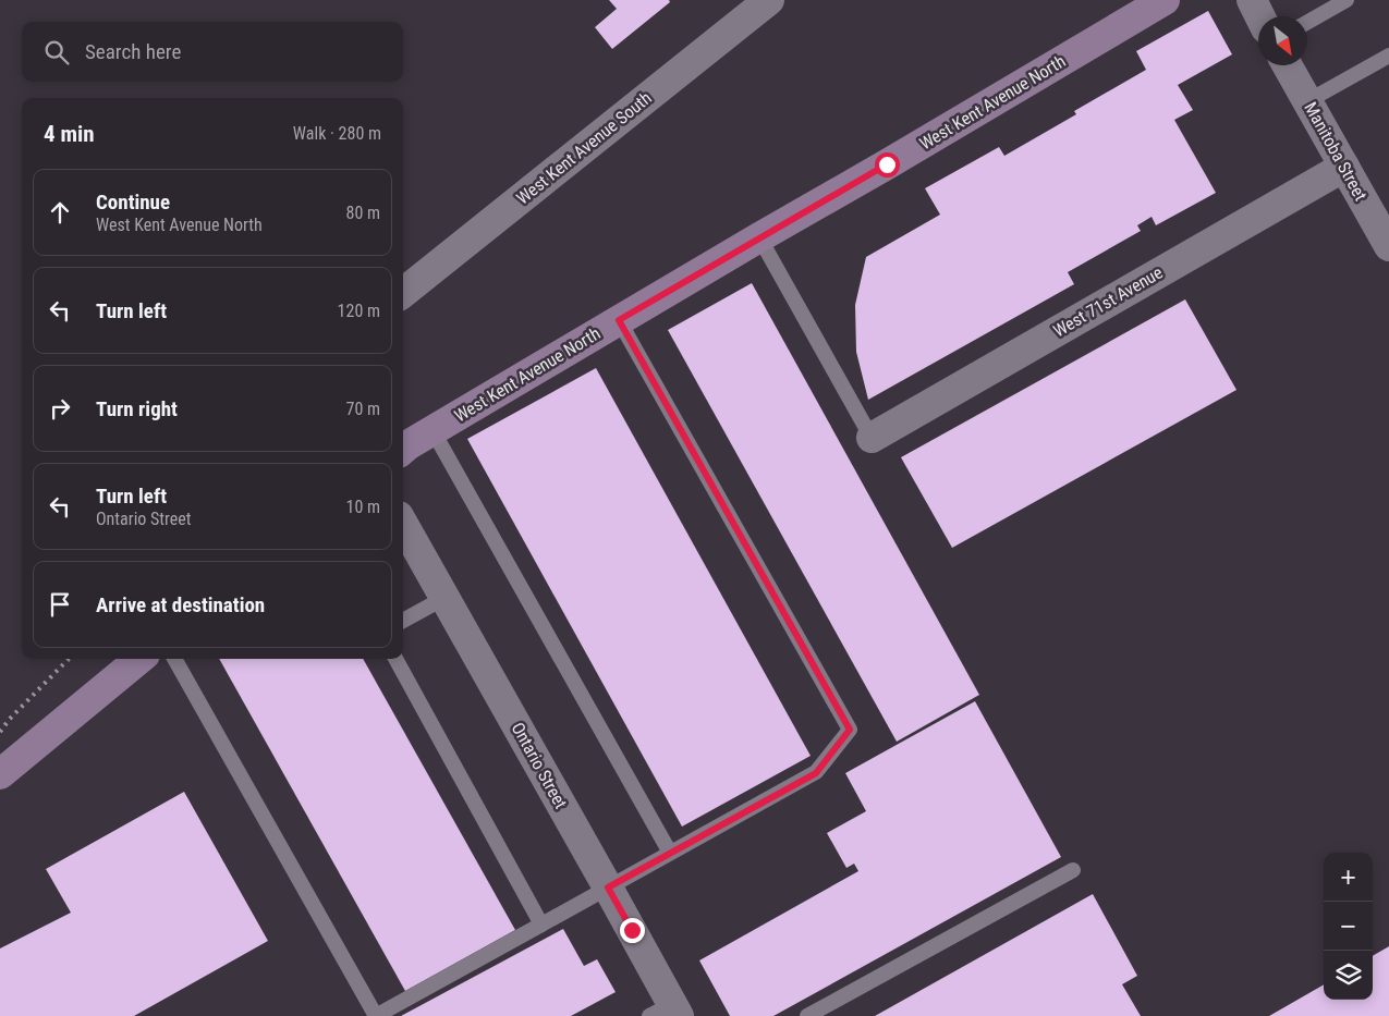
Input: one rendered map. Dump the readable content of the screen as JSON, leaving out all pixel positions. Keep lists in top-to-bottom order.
{
  "streets": {
    "street": [
      "West Kent Avenue North",
      "West Kent Avenue South",
      "Manitoba Street",
      "West 71st Avenue",
      "Ontario Street"
    ]
  },
  "crossings": [
    ["Manitoba Street", "West 71st Avenue"]
  ],
  "north": "bottom right",
  "page": {
    "search": "Search here",
    "heading": ["4 min", "Walk · 280 m"],
    "list": [
      ["Continue", "West Kent Avenue North", "80 m"],
      ["Turn left", "120 m"],
      ["Turn right", "70 m"],
      ["Turn left", "Ontario Street", "10 m"],
      "Arrive at destination"
    ],
    "map_buttons": ["+", "−"]
  }
}
